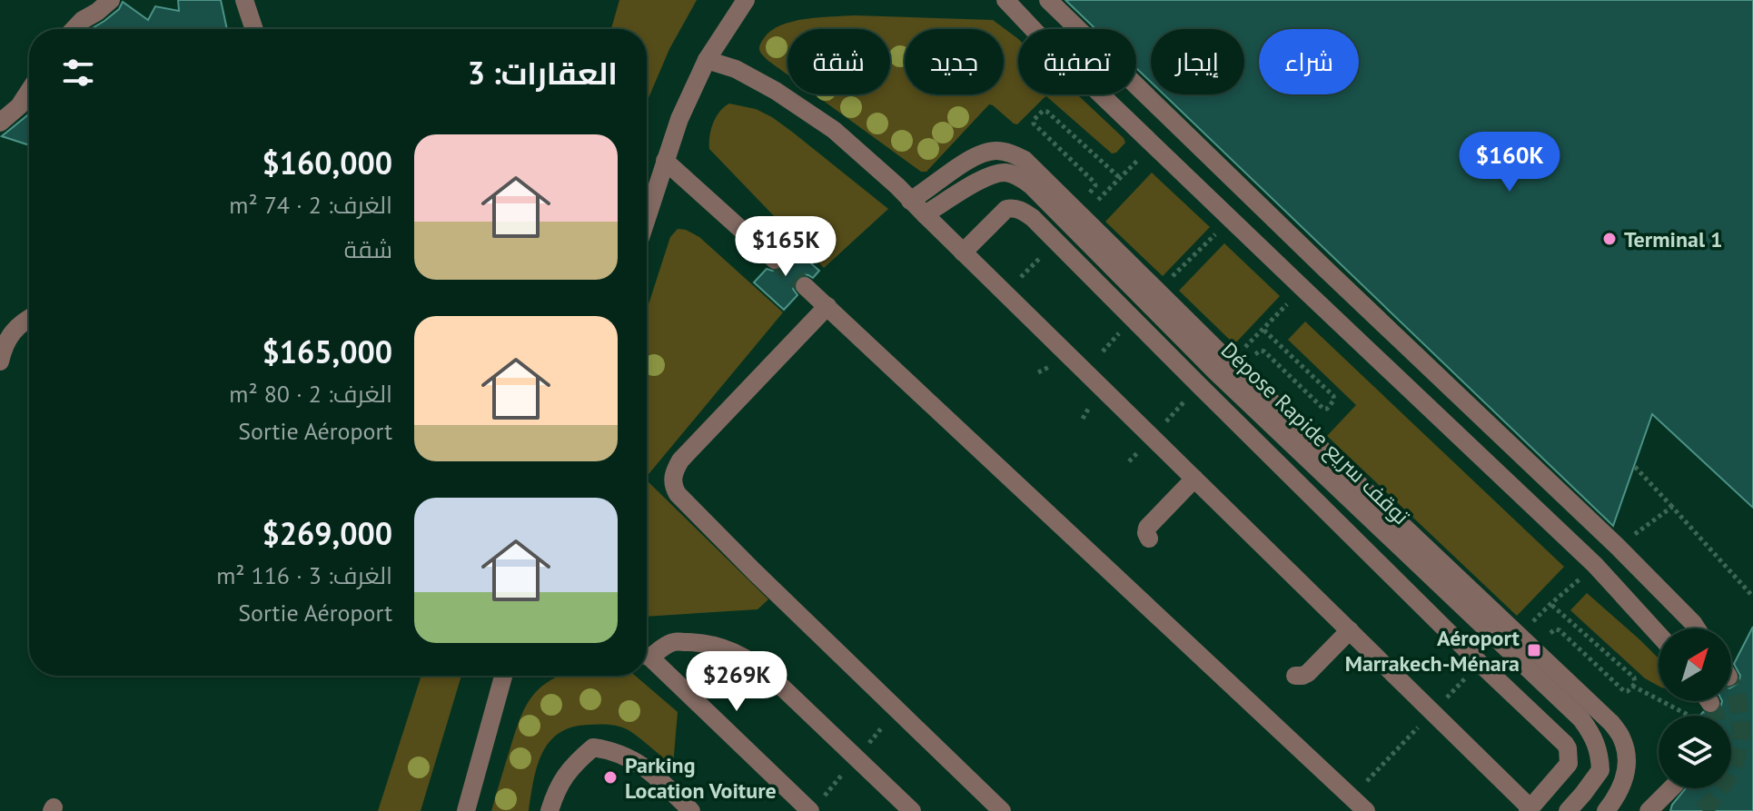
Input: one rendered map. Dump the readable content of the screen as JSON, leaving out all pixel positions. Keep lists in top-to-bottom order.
{
  "streets": {
    "street": ["Dépose Rapide توقف سريع"]
  },
  "places": {
    "other": ["Terminal 1", "Parking Location Voiture"],
    "transit": ["Aéroport Marrakech-Ménara"]
  },
  "north": "top right",
  "page": {
    "chip": [
      "شراء",
      "إيجار",
      "تصفية",
      "جديد",
      "شقة"
    ],
    "heading": "العقارات: 3",
    "list": [
      {
        "name": "$160,000",
        "note": "الغرف: 2 · 74 m² · شقة"
      },
      {
        "name": "$165,000",
        "note": "الغرف: 2 · 80 m² · Sortie Aéroport"
      },
      {
        "name": "$269,000",
        "note": "الغرف: 3 · 116 m² · Sortie Aéroport"
      }
    ],
    "price": ["$160K", "$165K", "$269K"]
  }
}
